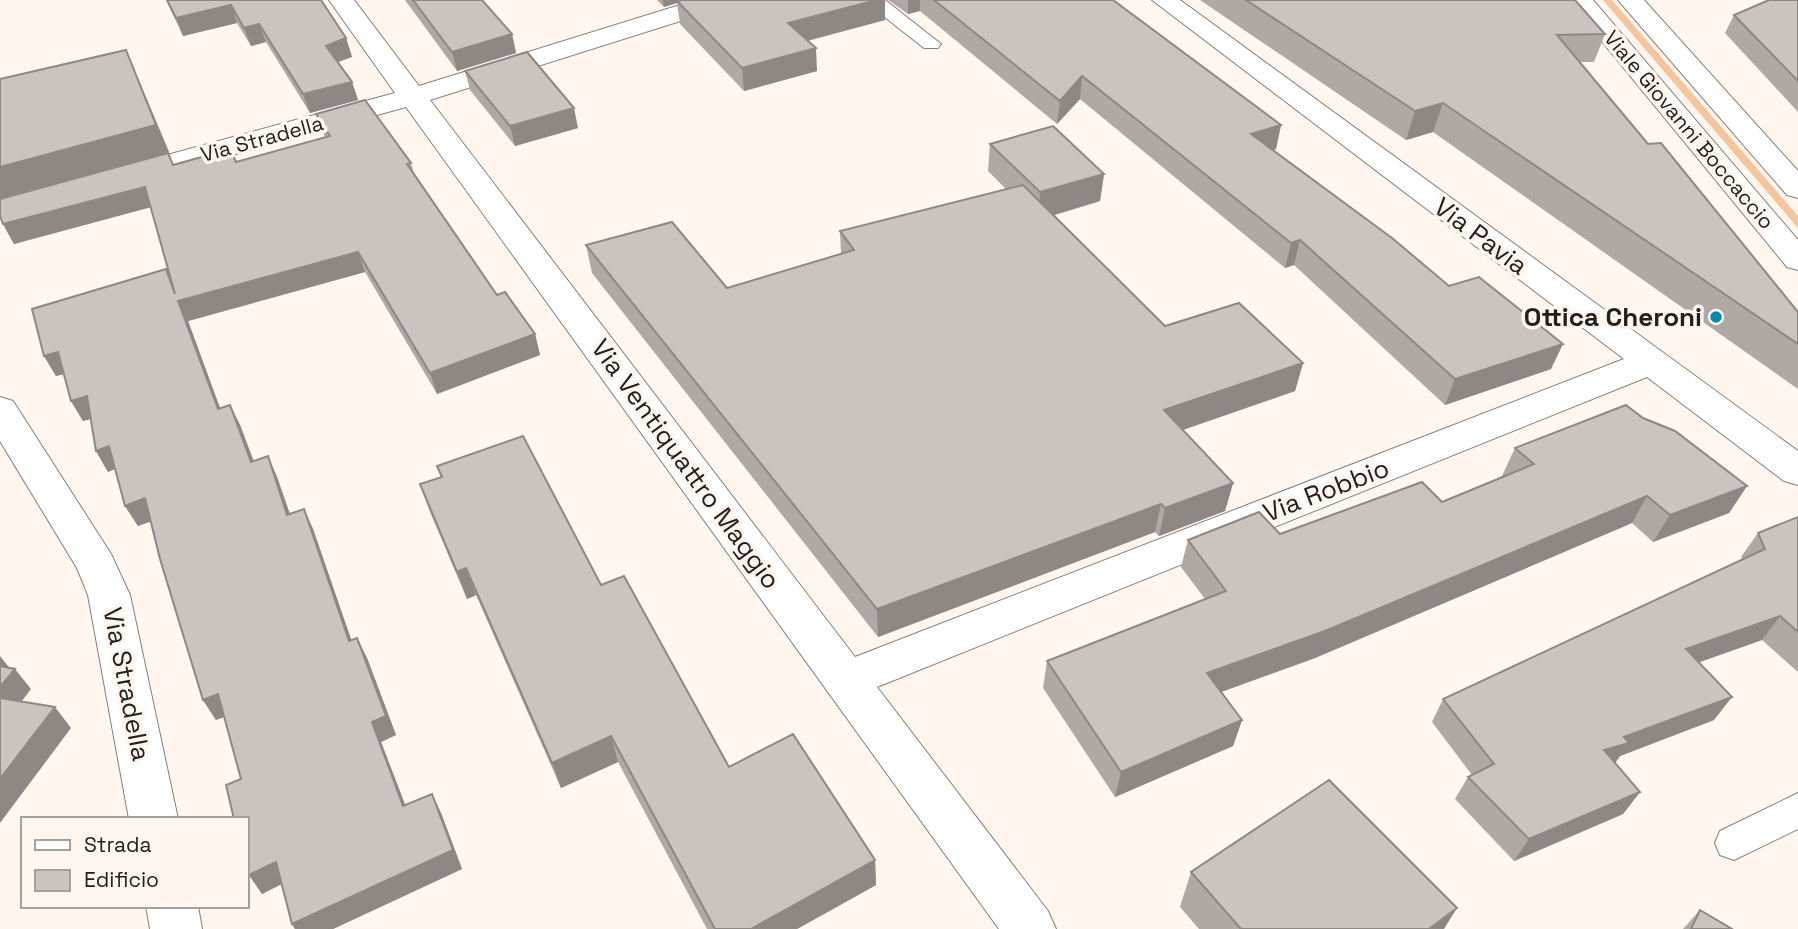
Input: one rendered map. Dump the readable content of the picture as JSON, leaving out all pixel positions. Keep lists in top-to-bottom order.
{
  "streets": {
    "street": [
      "Viale Giovanni Boccaccio",
      "Via Stradella",
      "Via Pavia",
      "Via Ventiquattro Maggio",
      "Via Robbio"
    ]
  },
  "crossings": [
    ["Via Stradella", "Via Ventiquattro Maggio"],
    ["Via Pavia", "Via Robbio"],
    ["Via Ventiquattro Maggio", "Via Robbio"]
  ],
  "places": ["Ottica Cheroni"],
  "legend": ["Strada", "Edificio"]
}
